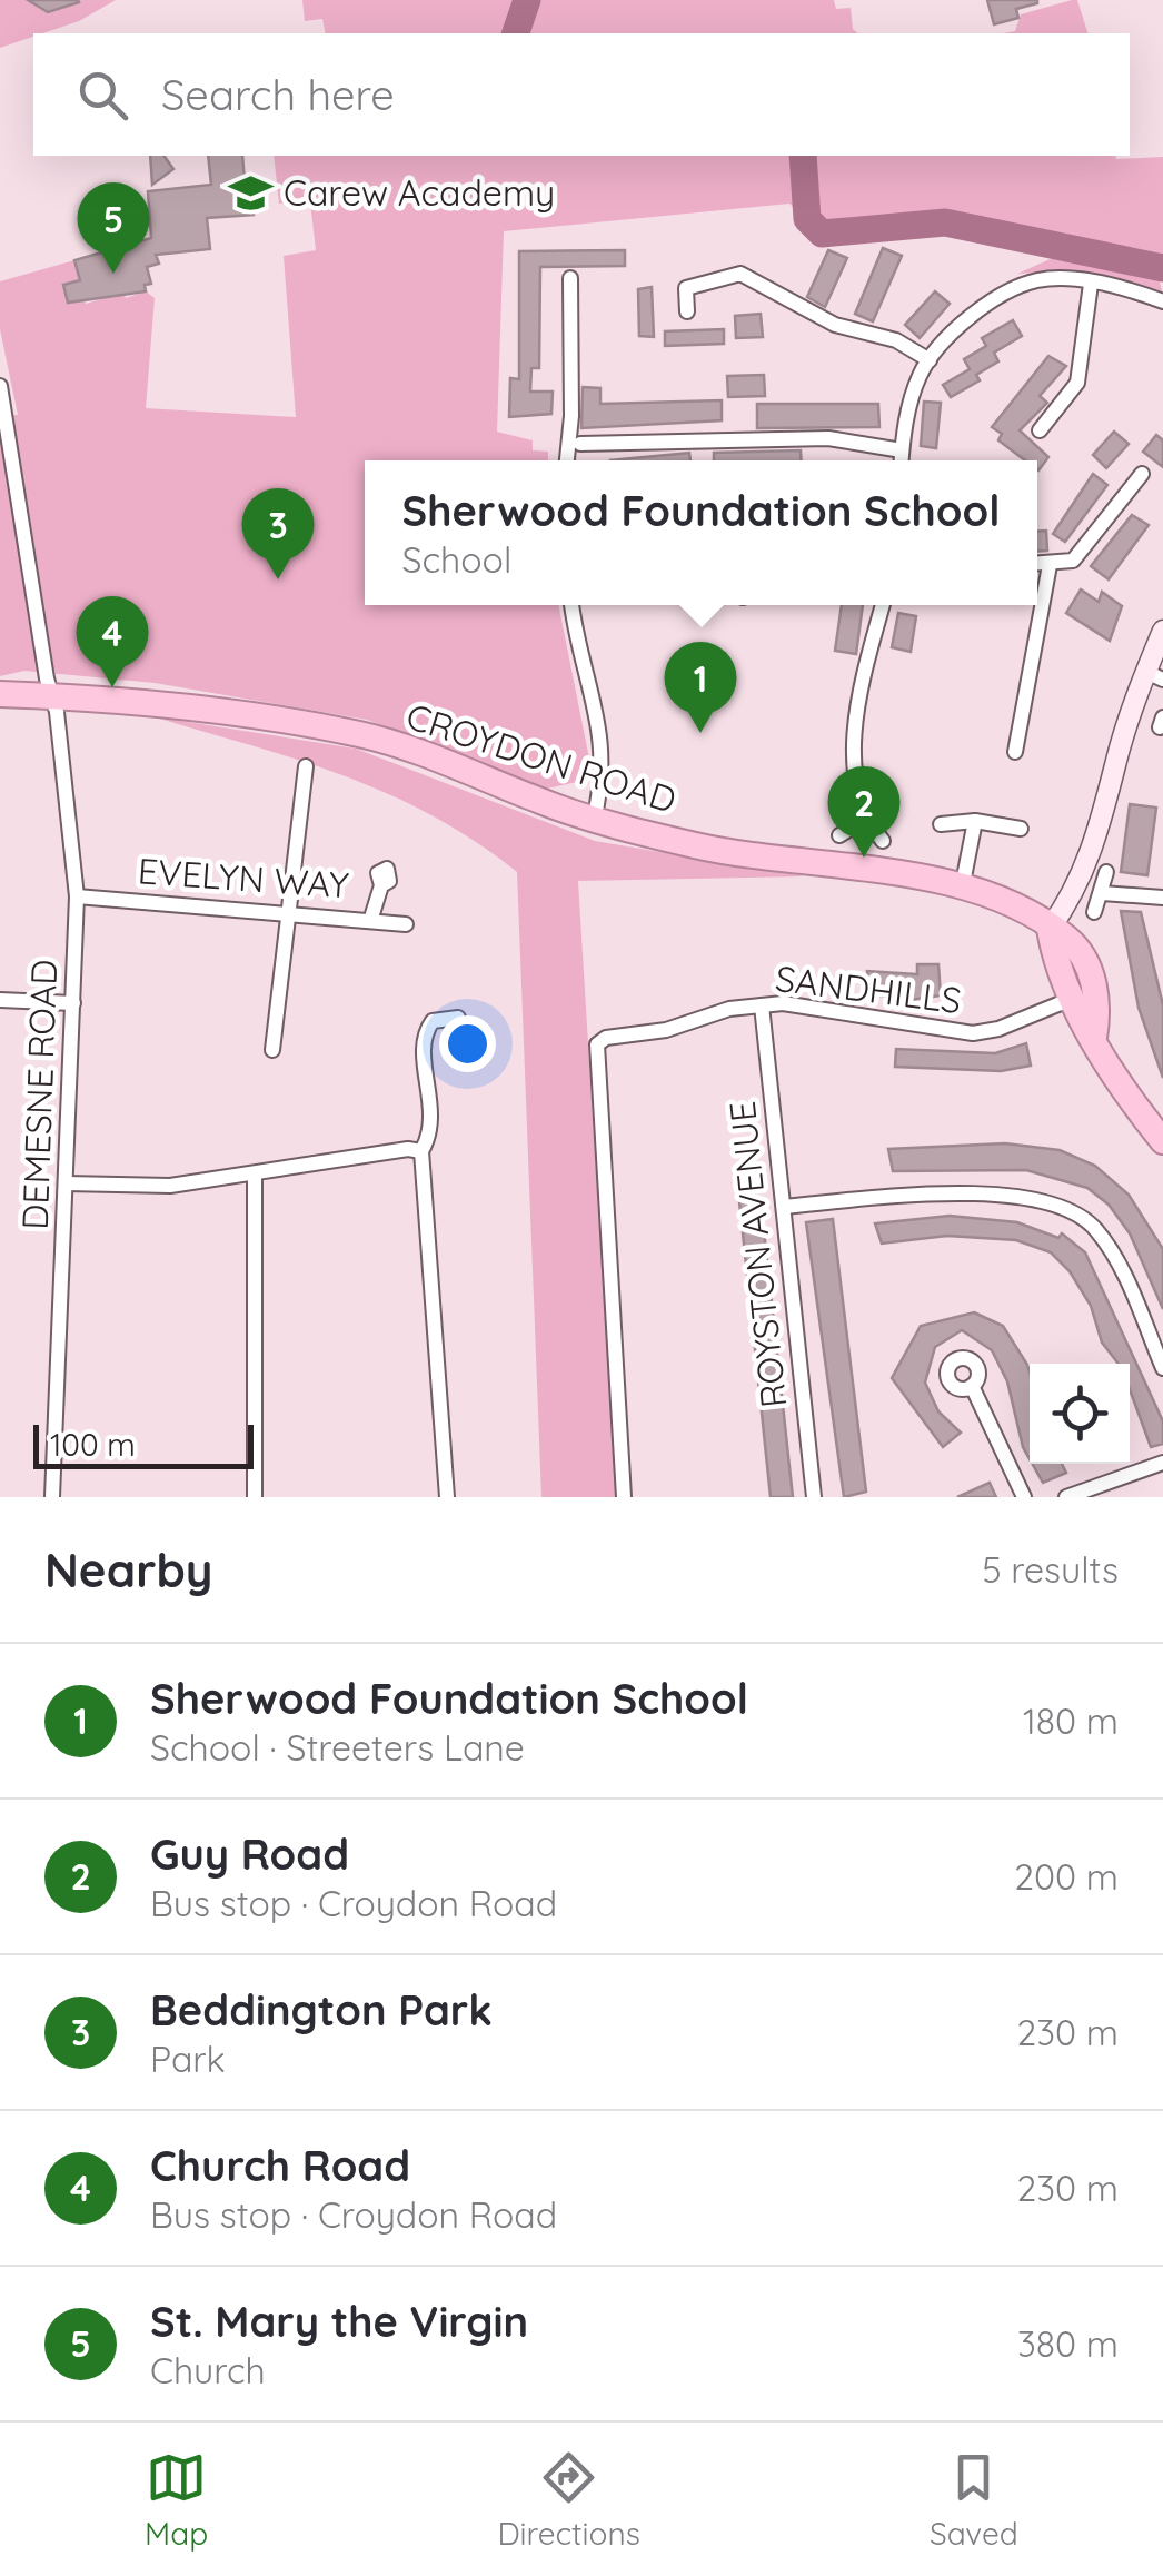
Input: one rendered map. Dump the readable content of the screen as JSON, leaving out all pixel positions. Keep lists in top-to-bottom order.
{
  "streets": {
    "highway": ["CROYDON ROAD"],
    "street": [
      "EVELYN WAY",
      "SANDHILLS",
      "DEMESNE ROAD",
      "ROYSTON AVENUE"
    ]
  },
  "crossings": [
    ["CROYDON ROAD", "SANDHILLS"],
    ["CROYDON ROAD", "DEMESNE ROAD"],
    ["EVELYN WAY", "DEMESNE ROAD"],
    ["SANDHILLS", "ROYSTON AVENUE"]
  ],
  "places": {
    "school or university": ["Carew Academy"]
  },
  "scale_bar": "100 m",
  "page": {
    "search": "Search here",
    "pins": [
      "5",
      "3",
      "4",
      "1",
      "2"
    ],
    "popup": ["Sherwood Foundation School", "School"],
    "scale": "100 m",
    "heading": ["Nearby", "5 results"],
    "list": [
      {
        "mark": "1",
        "name": "Sherwood Foundation School",
        "note": "School · Streeters Lane",
        "value": "180 m"
      },
      {
        "mark": "2",
        "name": "Guy Road",
        "note": "Bus stop · Croydon Road",
        "value": "200 m"
      },
      {
        "mark": "3",
        "name": "Beddington Park",
        "note": "Park",
        "value": "230 m"
      },
      {
        "mark": "4",
        "name": "Church Road",
        "note": "Bus stop · Croydon Road",
        "value": "230 m"
      },
      {
        "mark": "5",
        "name": "St. Mary the Virgin",
        "note": "Church",
        "value": "380 m"
      }
    ],
    "nav": ["Map", "Directions", "Saved"]
  }
}
